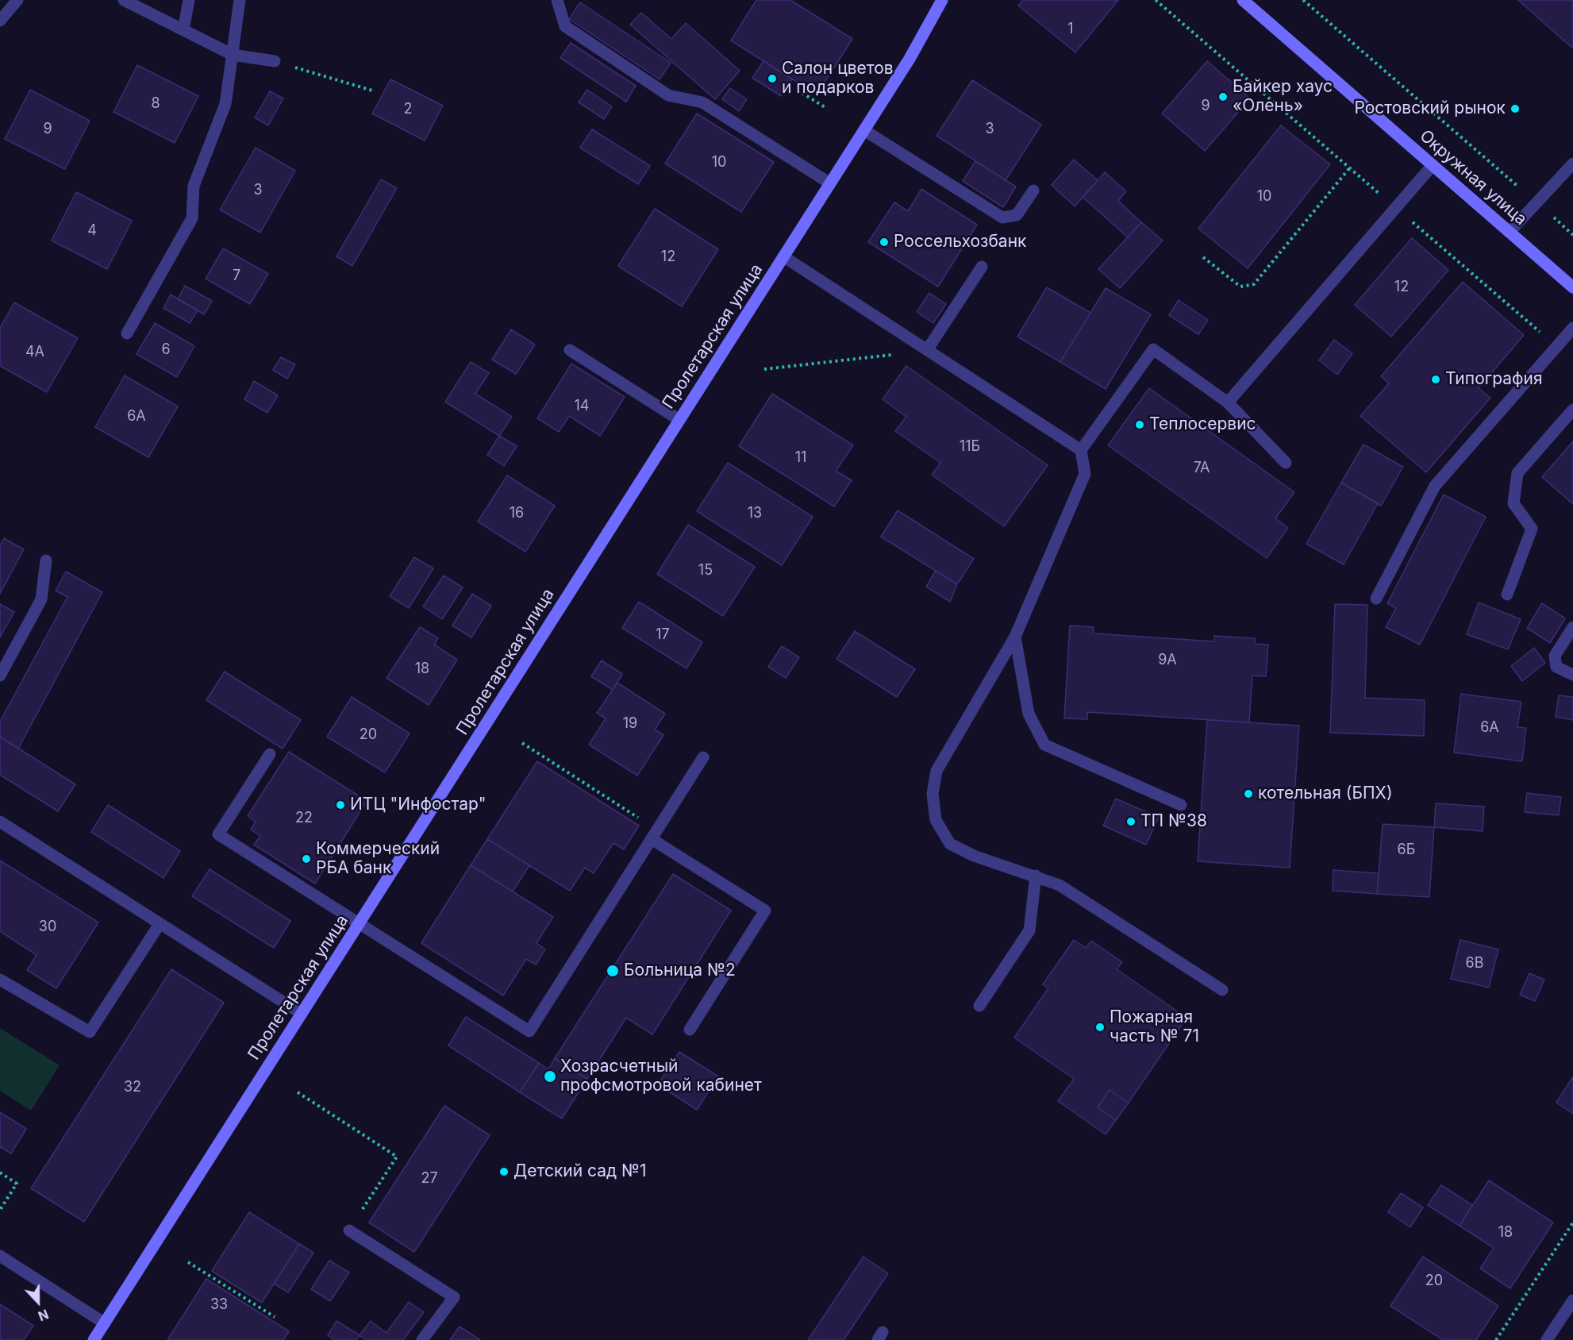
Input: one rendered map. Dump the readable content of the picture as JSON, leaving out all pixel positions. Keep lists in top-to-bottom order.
{
  "streets": {
    "main road": ["Окружная улица", "Пролетарская улица"]
  },
  "places": [
    "Салон цветов и подарков",
    "Байкер хаус «Олень»",
    "Ростовский рынок",
    "Россельхозбанк",
    "Типография",
    "Теплосервис",
    "котельная (БПХ)",
    "ИТЦ \"Инфостар\"",
    "ТП №38",
    "Коммерческий РБА банк",
    "Больница №2",
    "Пожарная часть № 71",
    "Хозрасчетный профсмотровой кабинет",
    "Детский сад №1"
  ],
  "house_numbers": [
    "1",
    "8",
    "9",
    "2",
    "9",
    "3",
    "10",
    "3",
    "10",
    "4",
    "12",
    "7",
    "12",
    "6",
    "4А",
    "14",
    "6А",
    "11Б",
    "11",
    "7А",
    "16",
    "13",
    "15",
    "17",
    "9А",
    "18",
    "19",
    "6А",
    "20",
    "22",
    "6Б",
    "30",
    "6В",
    "32",
    "27",
    "18",
    "20",
    "33"
  ],
  "north": "bottom"
}
